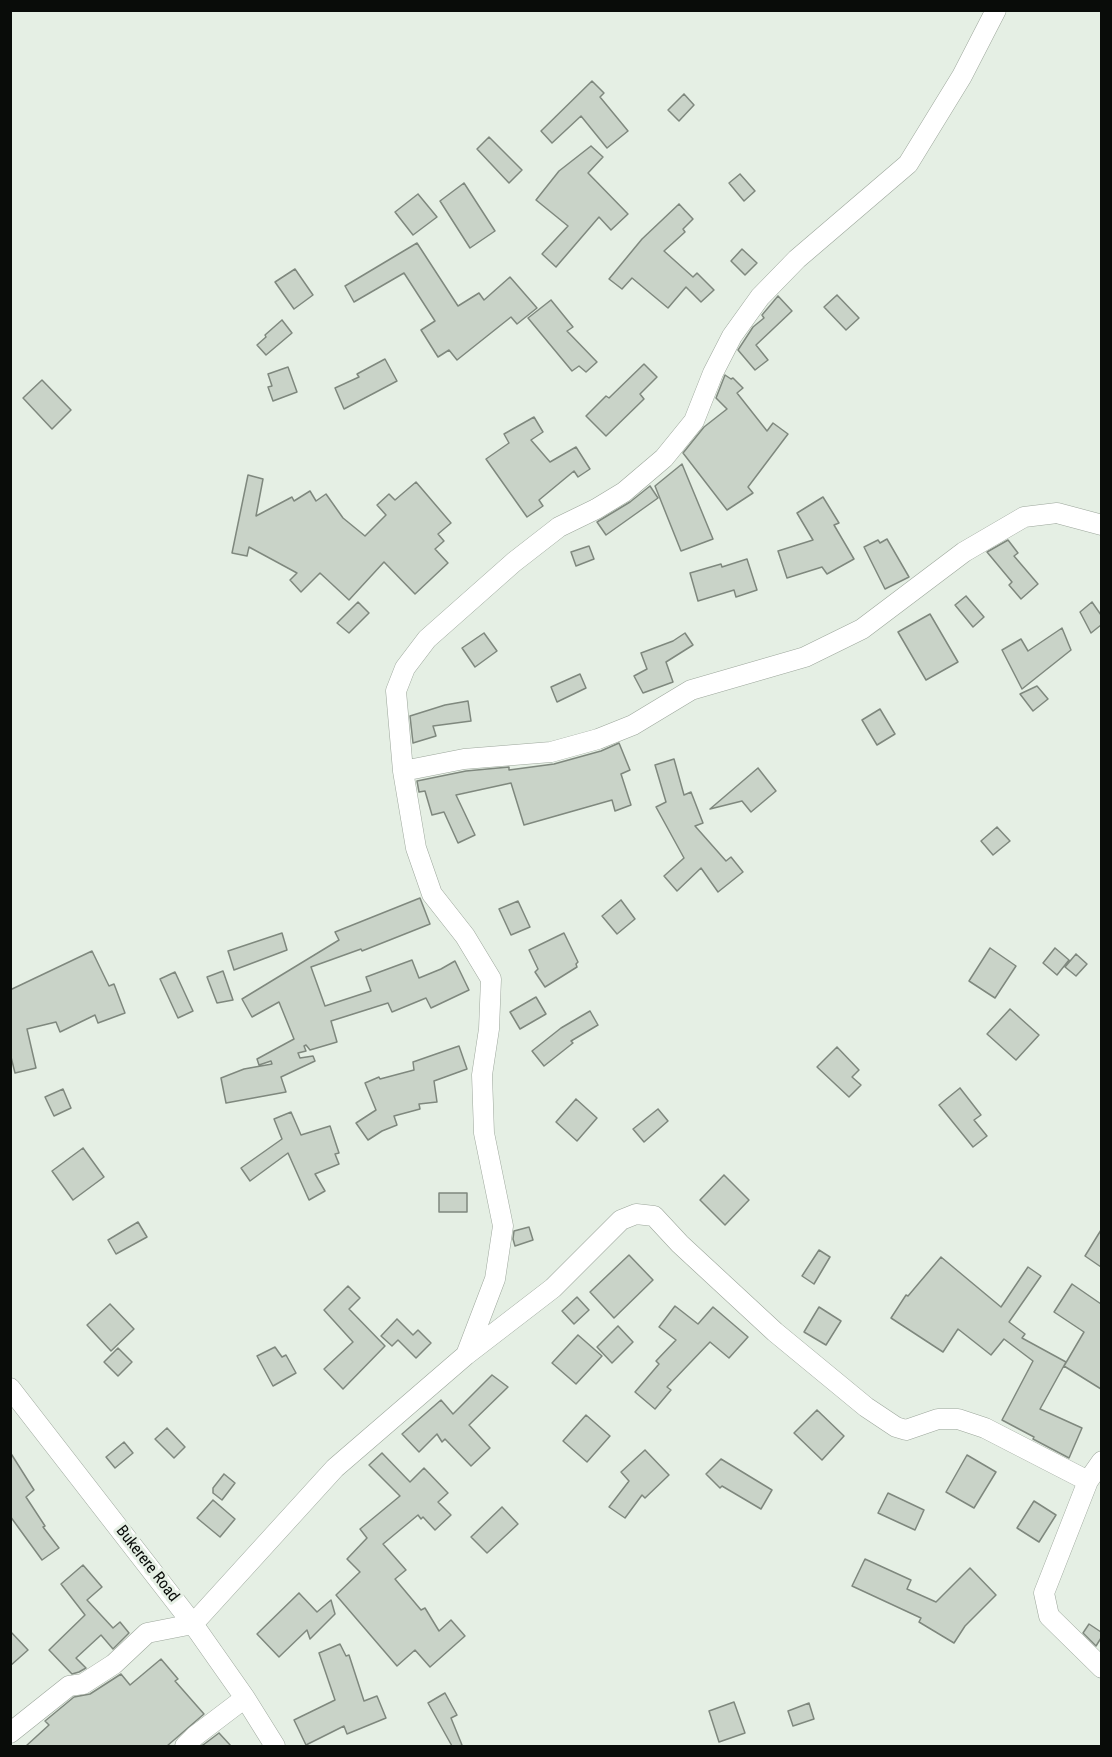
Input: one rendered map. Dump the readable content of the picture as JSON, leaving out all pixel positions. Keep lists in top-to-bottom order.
{
  "streets": {
    "street": ["Bukerere Road"]
  }
}
